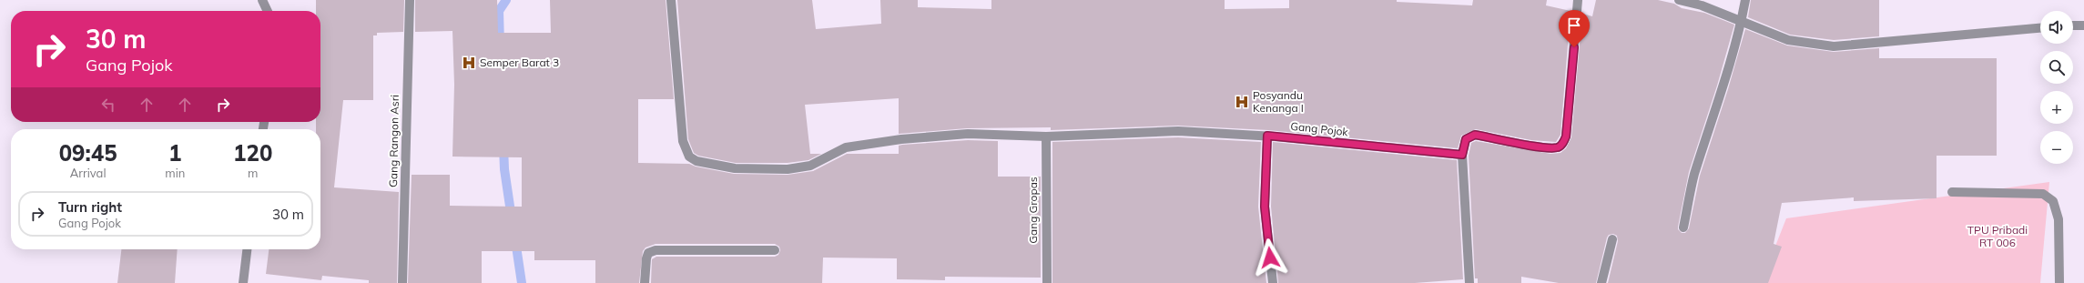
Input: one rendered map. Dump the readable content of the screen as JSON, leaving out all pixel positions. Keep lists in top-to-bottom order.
{
  "streets": {
    "street": ["Gang Pojok", "Gang Rangon Asri", "Gang Gropas"]
  },
  "crossings": [
    ["Gang Pojok", "Gang Gropas"]
  ],
  "parks": ["TPU Pribadi RT 006"],
  "places": {
    "hospital": ["Semper Barat 3", "Posyandu Kenanga I"]
  },
  "page": {
    "map_buttons": ["+", "−"],
    "turn": ["30 m", "Gang Pojok"],
    "eta": [
      "09:45",
      "Arrival",
      "1",
      "min",
      "120",
      "m"
    ],
    "list": [
      {
        "name": "Turn right",
        "note": "Gang Pojok",
        "value": "30 m"
      }
    ]
  }
}
